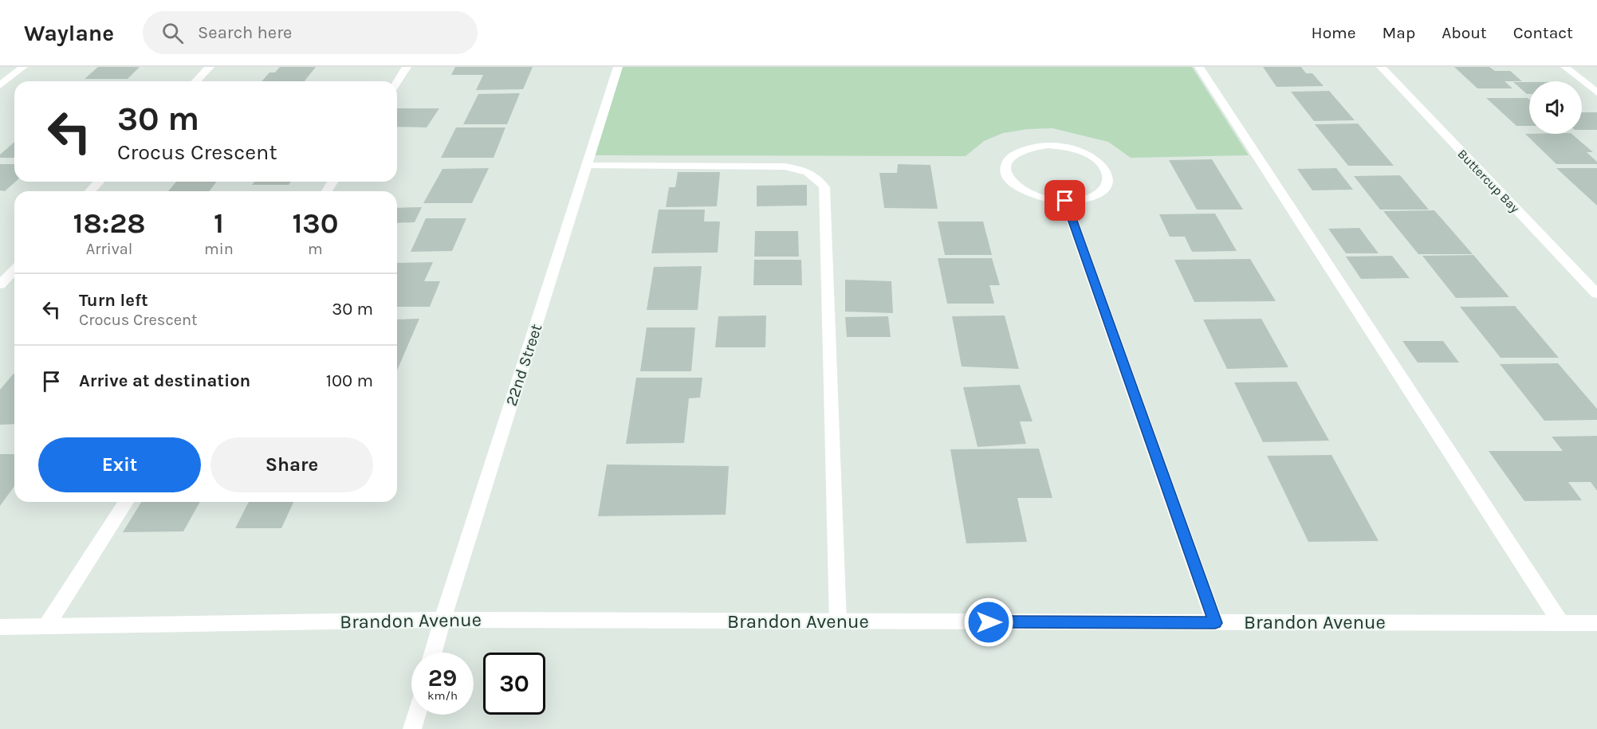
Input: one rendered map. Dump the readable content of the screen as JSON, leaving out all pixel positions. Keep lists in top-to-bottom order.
{
  "streets": {
    "street": ["Buttercup Bay", "22nd Street", "Brandon Avenue"]
  },
  "crossings": [
    ["22nd Street", "Brandon Avenue"]
  ],
  "page": {
    "header": "Waylane",
    "search": "Search here",
    "nav": [
      "Home",
      "Map",
      "About",
      "Contact"
    ],
    "turn": ["30 m", "Crocus Crescent"],
    "eta": [
      "18:28",
      "Arrival",
      "1",
      "min",
      "130",
      "m"
    ],
    "list": [
      {
        "name": "Turn left",
        "note": "Crocus Crescent",
        "value": "30 m"
      },
      {
        "name": "Arrive at destination",
        "value": "100 m"
      }
    ],
    "buttons": ["Exit", "Share"],
    "speed": "29 km/h",
    "limit": "30"
  }
}
